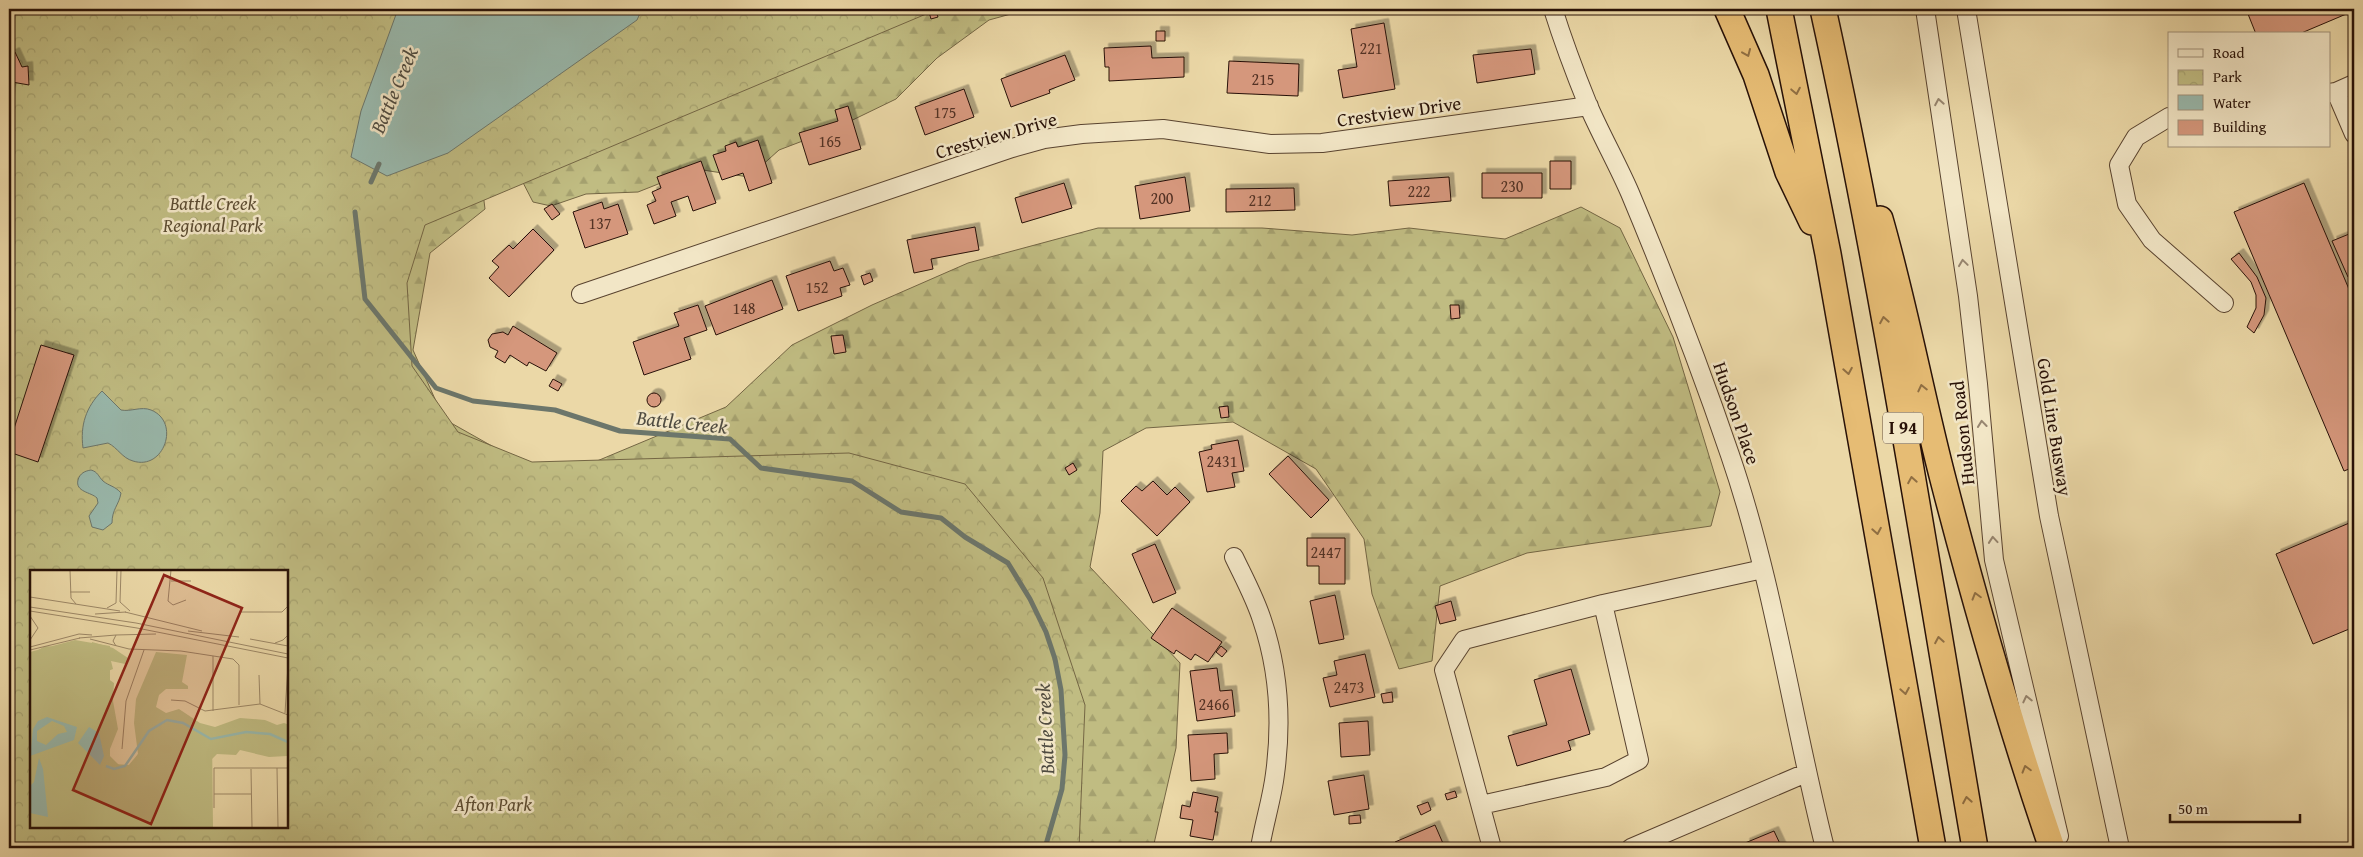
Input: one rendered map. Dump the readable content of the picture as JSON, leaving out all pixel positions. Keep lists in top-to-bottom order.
{
  "streets": {
    "highway": ["I 94"],
    "street": [
      "Crestview Drive",
      "Hudson Place",
      "Gold Line Busway",
      "Hudson Road"
    ]
  },
  "crossings": [
    ["Crestview Drive", "Hudson Place"]
  ],
  "one_way": ["Hudson Road"],
  "water": ["Battle Creek"],
  "parks": ["Battle Creek Regional Park", "Afton Park"],
  "house_numbers": [
    "221",
    "215",
    "175",
    "165",
    "230",
    "222",
    "200",
    "212",
    "137",
    "152",
    "148",
    "2431",
    "2447",
    "2473",
    "2466"
  ],
  "legend": [
    "Road",
    "Park",
    "Water",
    "Building"
  ],
  "scale_bar": "50 m"
}
